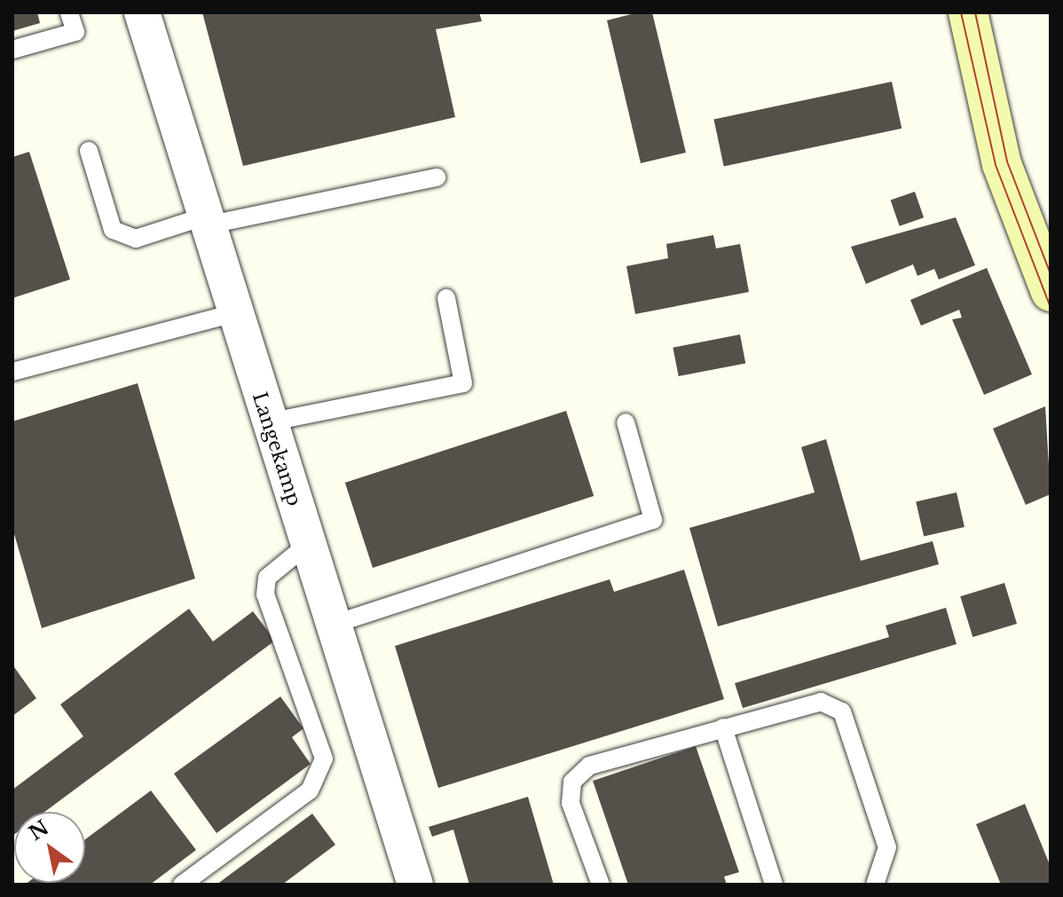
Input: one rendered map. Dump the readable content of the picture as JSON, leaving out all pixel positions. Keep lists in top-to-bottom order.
{
  "streets": {
    "street": ["Langekamp"]
  },
  "north": "top left"
}
